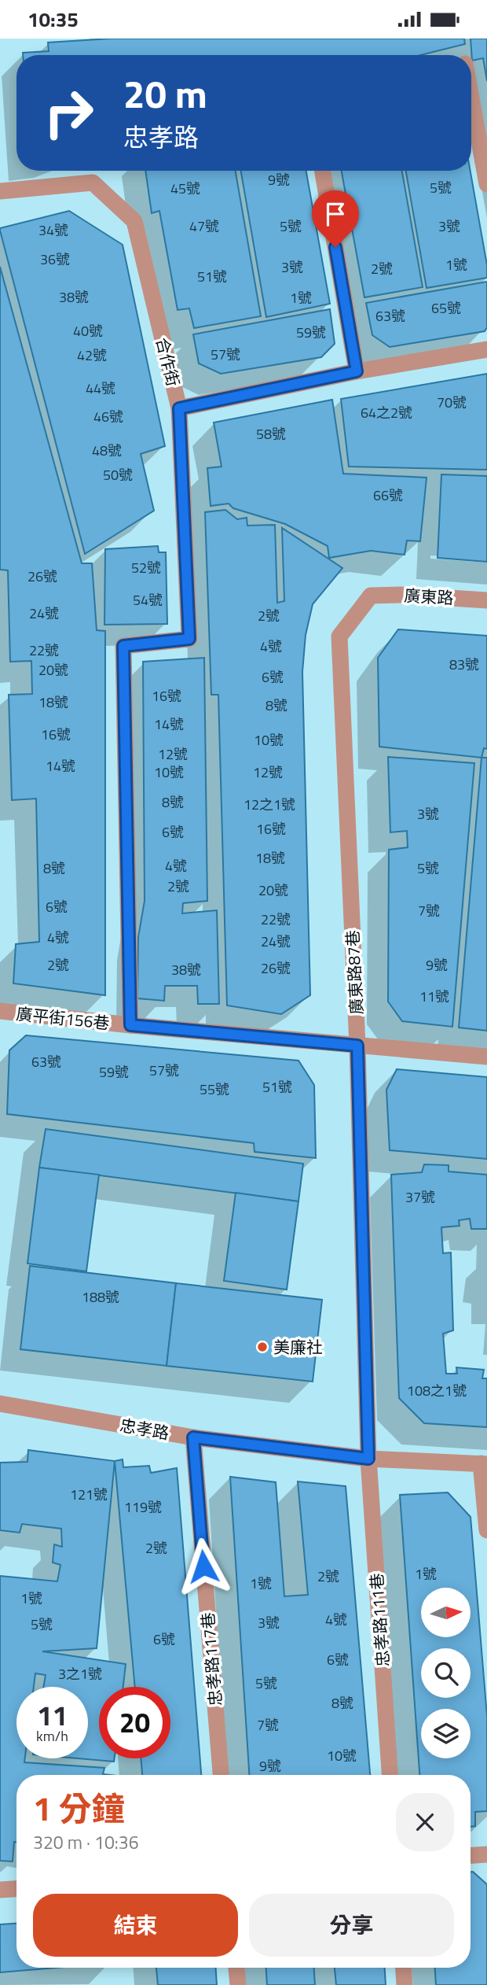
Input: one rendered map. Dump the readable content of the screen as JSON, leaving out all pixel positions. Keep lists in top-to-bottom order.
{
  "streets": {
    "lane": [
      "合作街",
      "廣東路",
      "廣東路87巷",
      "廣平街156巷",
      "忠孝路",
      "忠孝路111巷",
      "忠孝路117巷"
    ]
  },
  "crossings": [
    ["廣東路", "廣東路87巷"],
    ["廣東路87巷", "廣平街156巷"],
    ["廣東路87巷", "忠孝路"],
    ["廣東路87巷", "忠孝路111巷"],
    ["忠孝路", "忠孝路111巷"],
    ["忠孝路", "忠孝路117巷"]
  ],
  "places": ["美廉社"],
  "house_numbers": [
    "9號",
    "5號",
    "45號",
    "47號",
    "5號",
    "3號",
    "34號",
    "36號",
    "1號",
    "3號",
    "2號",
    "51號",
    "38號",
    "1號",
    "65號",
    "63號",
    "40號",
    "59號",
    "57號",
    "42號",
    "44號",
    "70號",
    "64之2號",
    "46號",
    "58號",
    "48號",
    "50號",
    "66號",
    "52號",
    "26號",
    "54號",
    "24號",
    "2號",
    "4號",
    "22號",
    "83號",
    "20號",
    "6號",
    "16號",
    "18號",
    "8號",
    "14號",
    "16號",
    "10號",
    "12號",
    "14號",
    "10號",
    "12號",
    "8號",
    "12之1號",
    "3號",
    "16號",
    "6號",
    "18號",
    "4號",
    "8號",
    "5號",
    "2號",
    "20號",
    "6號",
    "7號",
    "22號",
    "4號",
    "24號",
    "2號",
    "9號",
    "26號",
    "38號",
    "11號",
    "63號",
    "57號",
    "59號",
    "51號",
    "55號",
    "37號",
    "188號",
    "108之1號",
    "121號",
    "119號",
    "2號",
    "1號",
    "2號",
    "1號",
    "1號",
    "4號",
    "3號",
    "5號",
    "6號",
    "6號",
    "3之1號",
    "5號",
    "8號",
    "7號",
    "10號",
    "9號"
  ],
  "north": "right",
  "page": {
    "status": "10:35",
    "turn": ["20 m", "忠孝路"],
    "speed": "11 km/h",
    "limit": "20",
    "heading": ["1 分鐘", "320 m · 10:36"],
    "buttons": ["結束", "分享"]
  }
}
